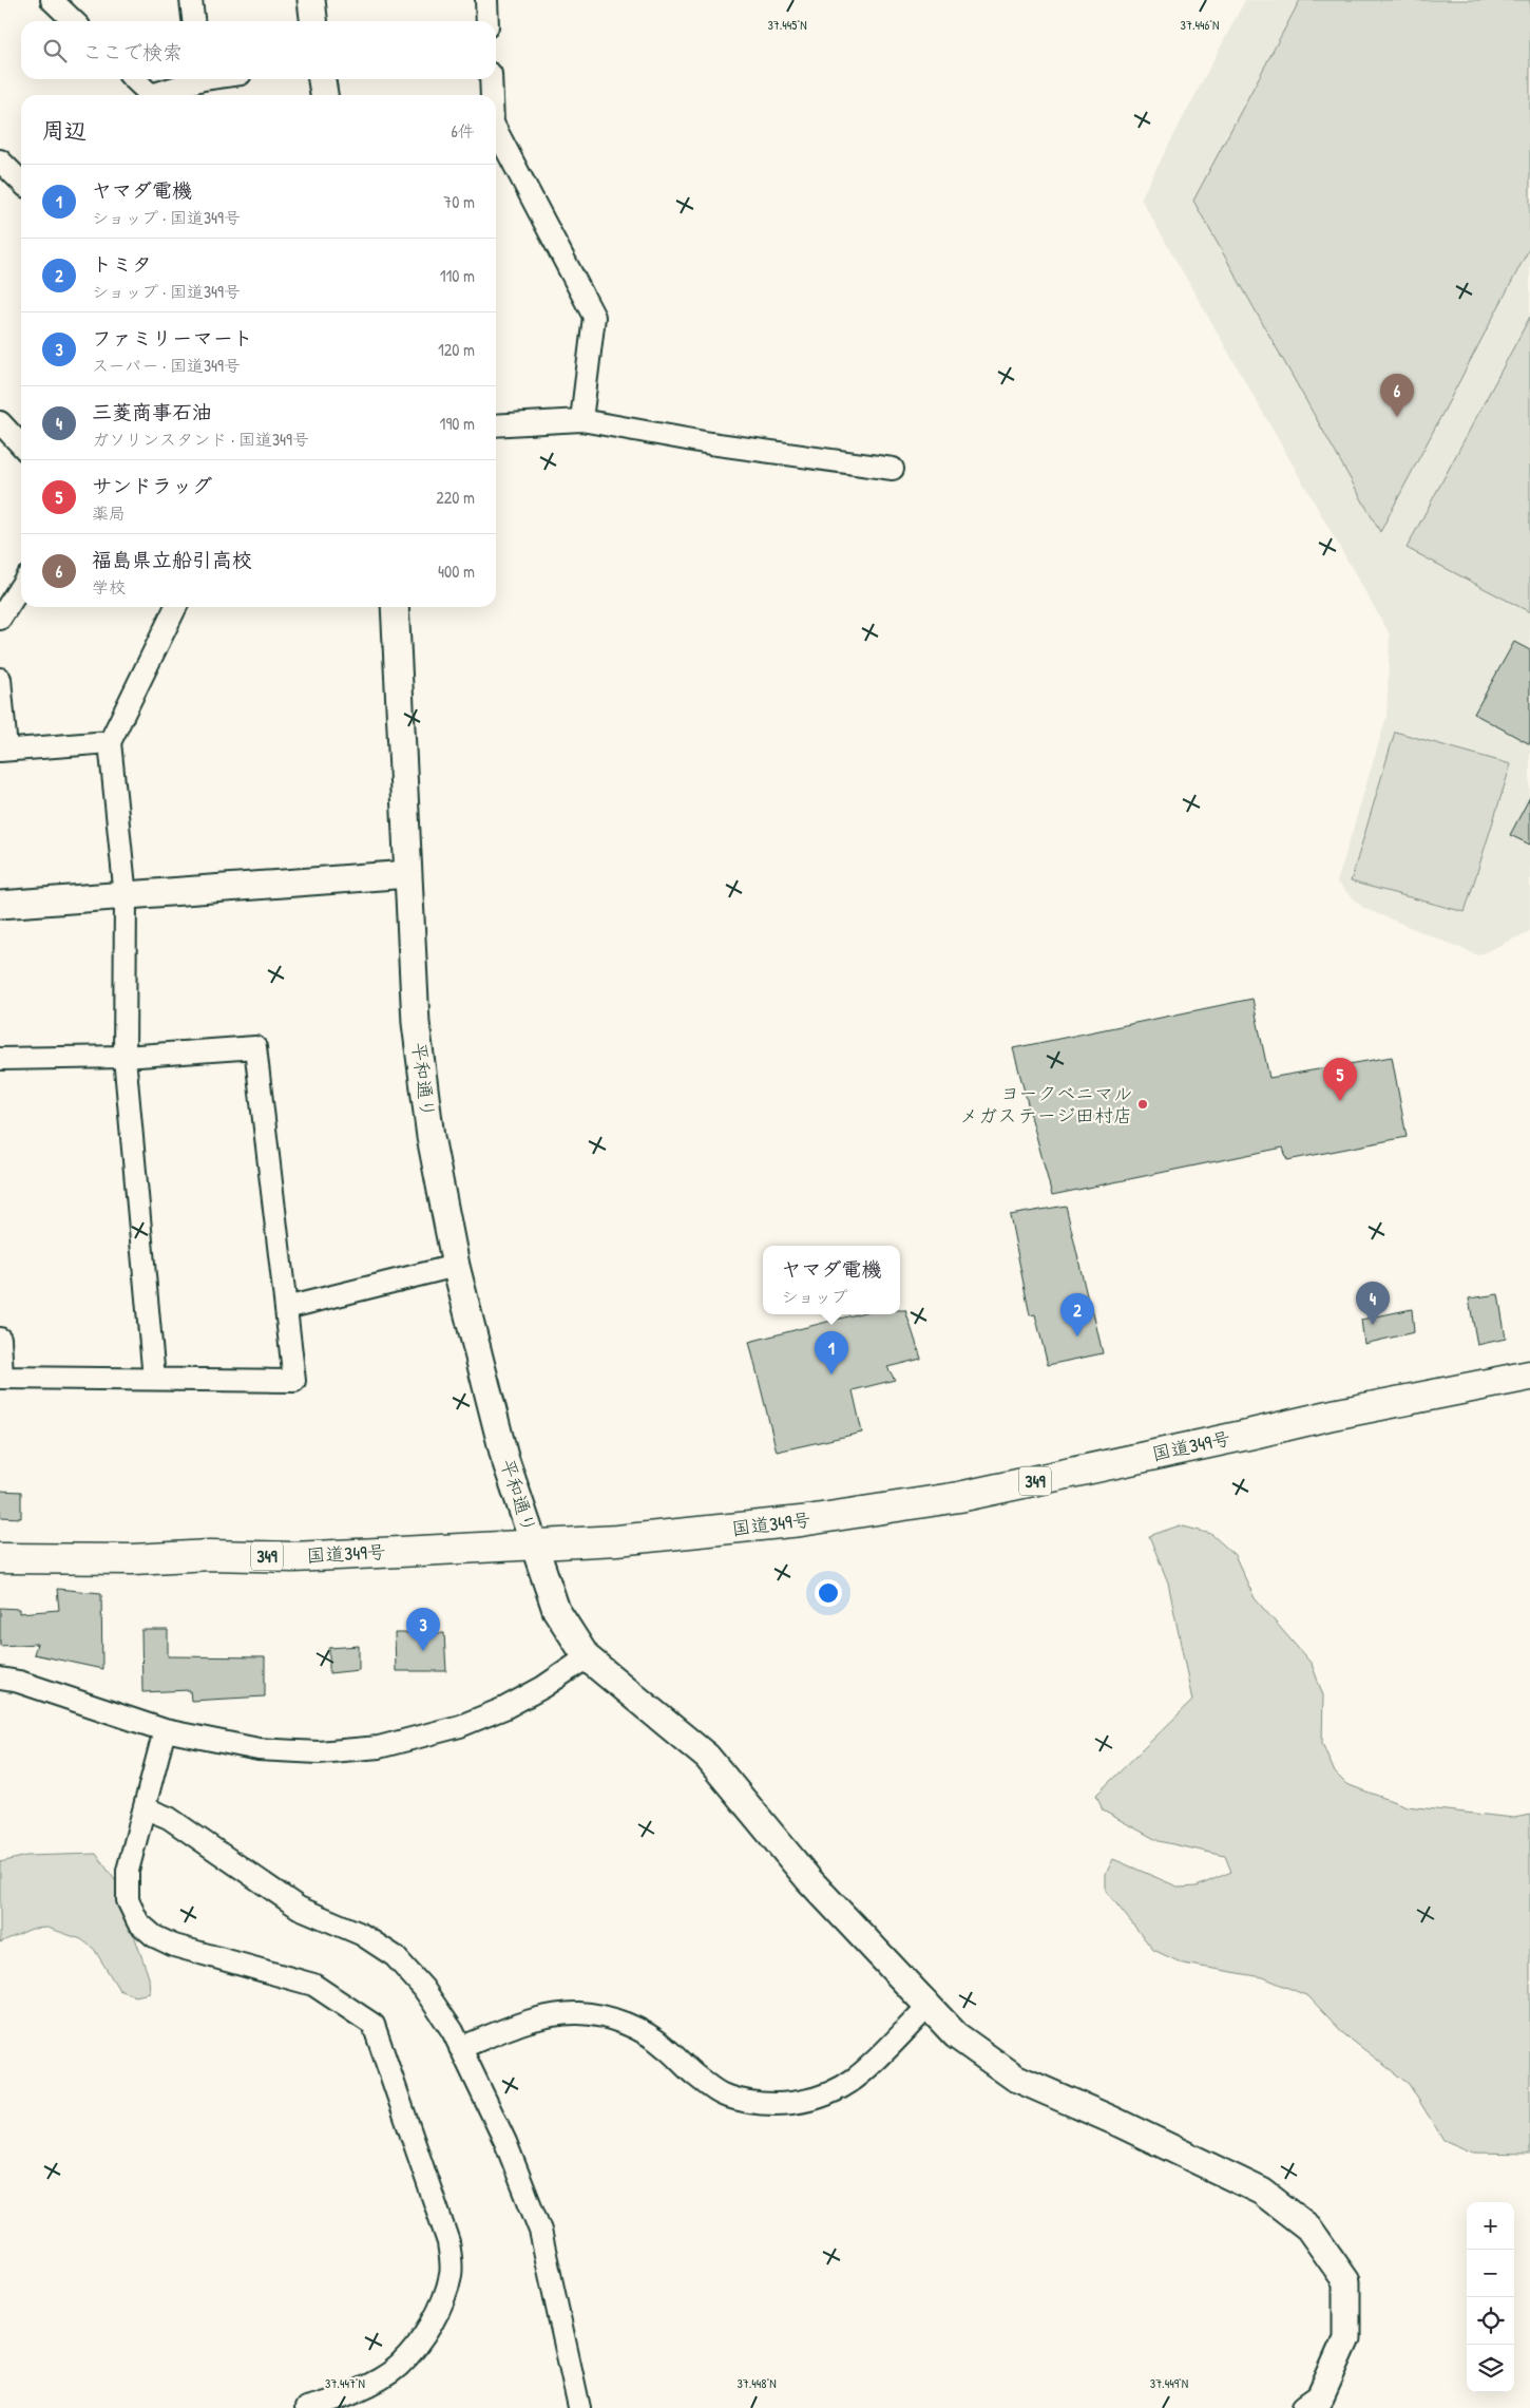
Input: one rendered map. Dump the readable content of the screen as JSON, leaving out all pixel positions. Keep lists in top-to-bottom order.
{
  "streets": {
    "highway": ["国道349号", "349"],
    "street": ["平和通り"]
  },
  "crossings": [
    ["平和通り", "国道349号"]
  ],
  "places": ["ヨークベニマル メガステージ田村店"],
  "page": {
    "search": "ここで検索",
    "heading": ["周辺", "6件"],
    "list": [
      {
        "mark": "1",
        "name": "ヤマダ電機",
        "note": "ショップ · 国道349号",
        "value": "70 m"
      },
      {
        "mark": "2",
        "name": "トミタ",
        "note": "ショップ · 国道349号",
        "value": "110 m"
      },
      {
        "mark": "3",
        "name": "ファミリーマート",
        "note": "スーパー · 国道349号",
        "value": "120 m"
      },
      {
        "mark": "4",
        "name": "三菱商事石油",
        "note": "ガソリンスタンド · 国道349号",
        "value": "190 m"
      },
      {
        "mark": "5",
        "name": "サンドラッグ",
        "note": "薬局",
        "value": "220 m"
      },
      {
        "mark": "6",
        "name": "福島県立船引高校",
        "note": "学校",
        "value": "400 m"
      }
    ],
    "pins": [
      "6",
      "5",
      "4",
      "2",
      "1",
      "3"
    ],
    "popup": ["ヤマダ電機", "ショップ"],
    "map_buttons": ["+", "−"]
  },
  "coordinates": [
    "37.445°N",
    "37.446°N",
    "37.447°N",
    "37.448°N",
    "37.449°N"
  ]
}
